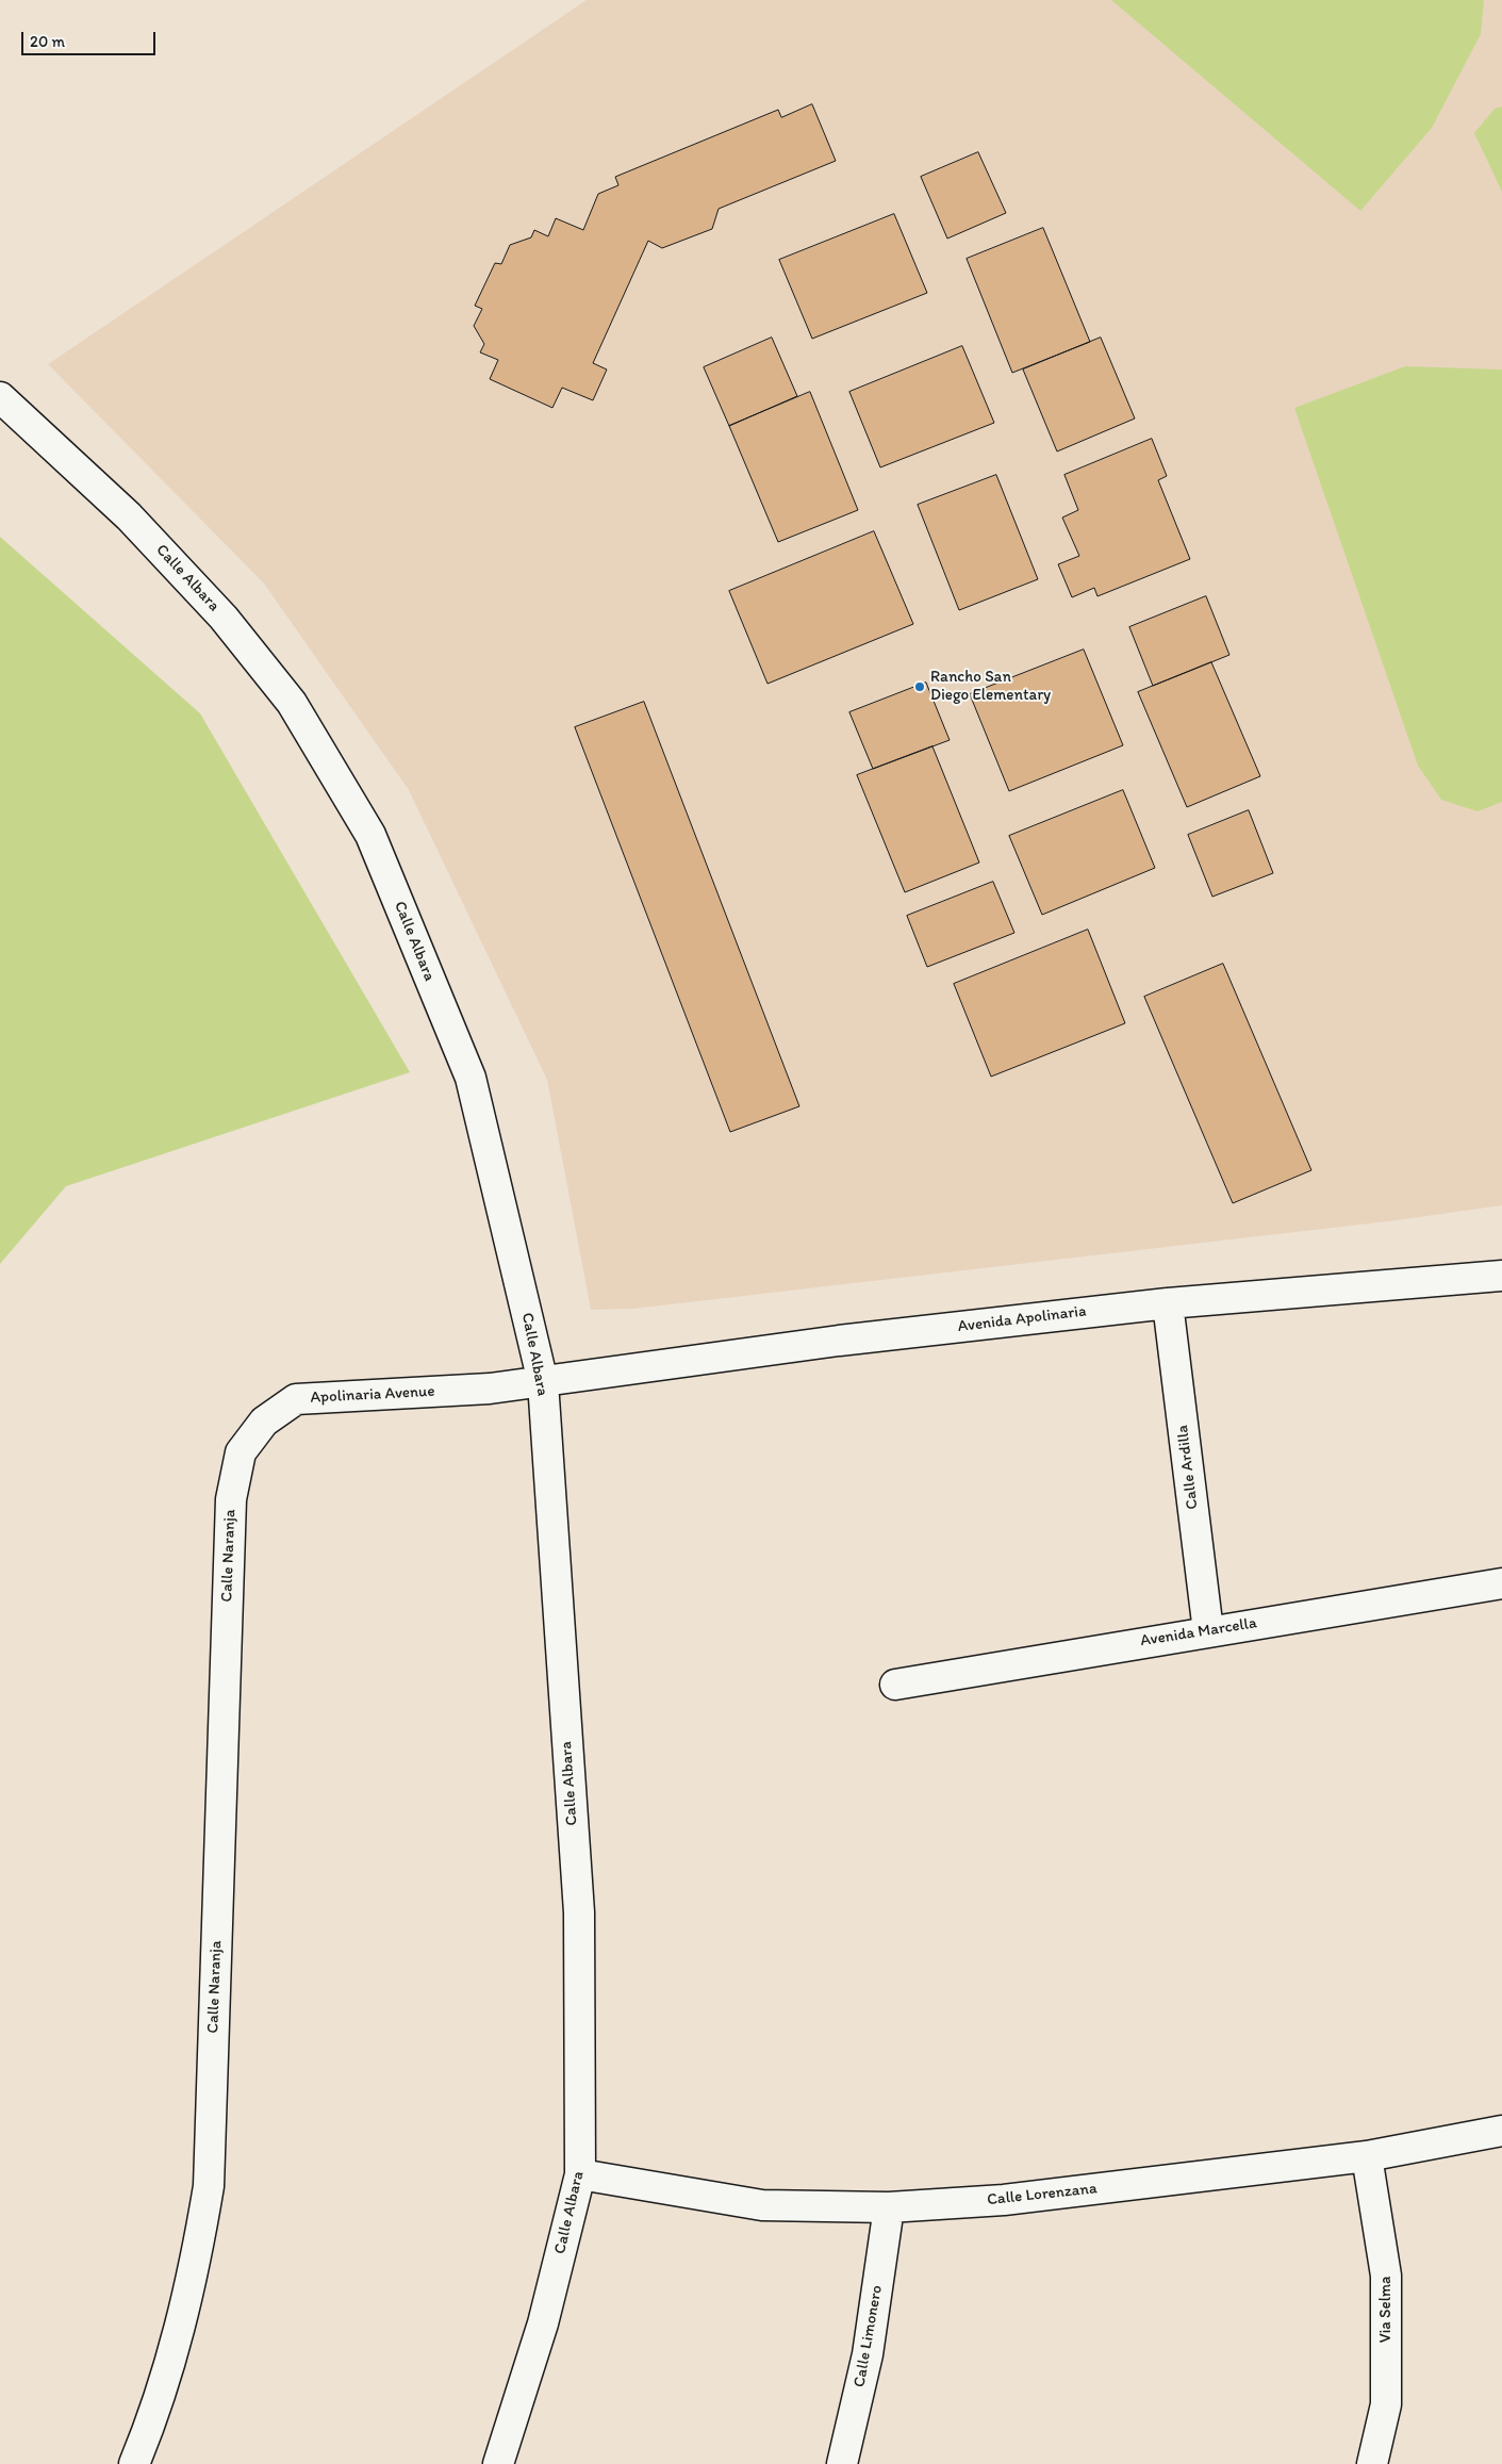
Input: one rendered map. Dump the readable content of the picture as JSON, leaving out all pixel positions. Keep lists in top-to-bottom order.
{
  "streets": {
    "street": [
      "Calle Albara",
      "Avenida Apolinaria",
      "Apolinaria Avenue",
      "Calle Ardilla",
      "Calle Naranja",
      "Avenida Marcella",
      "Calle Lorenzana",
      "Via Selma",
      "Calle Limonero"
    ]
  },
  "crossings": [
    ["Calle Albara", "Avenida Apolinaria"],
    ["Calle Albara", "Apolinaria Avenue"],
    ["Calle Albara", "Calle Lorenzana"],
    ["Avenida Apolinaria", "Apolinaria Avenue"],
    ["Avenida Apolinaria", "Calle Ardilla"],
    ["Apolinaria Avenue", "Calle Naranja"],
    ["Calle Ardilla", "Avenida Marcella"],
    ["Calle Lorenzana", "Via Selma"],
    ["Calle Lorenzana", "Calle Limonero"]
  ],
  "places": ["Rancho San Diego Elementary"],
  "scale_bar": "20 m"
}
